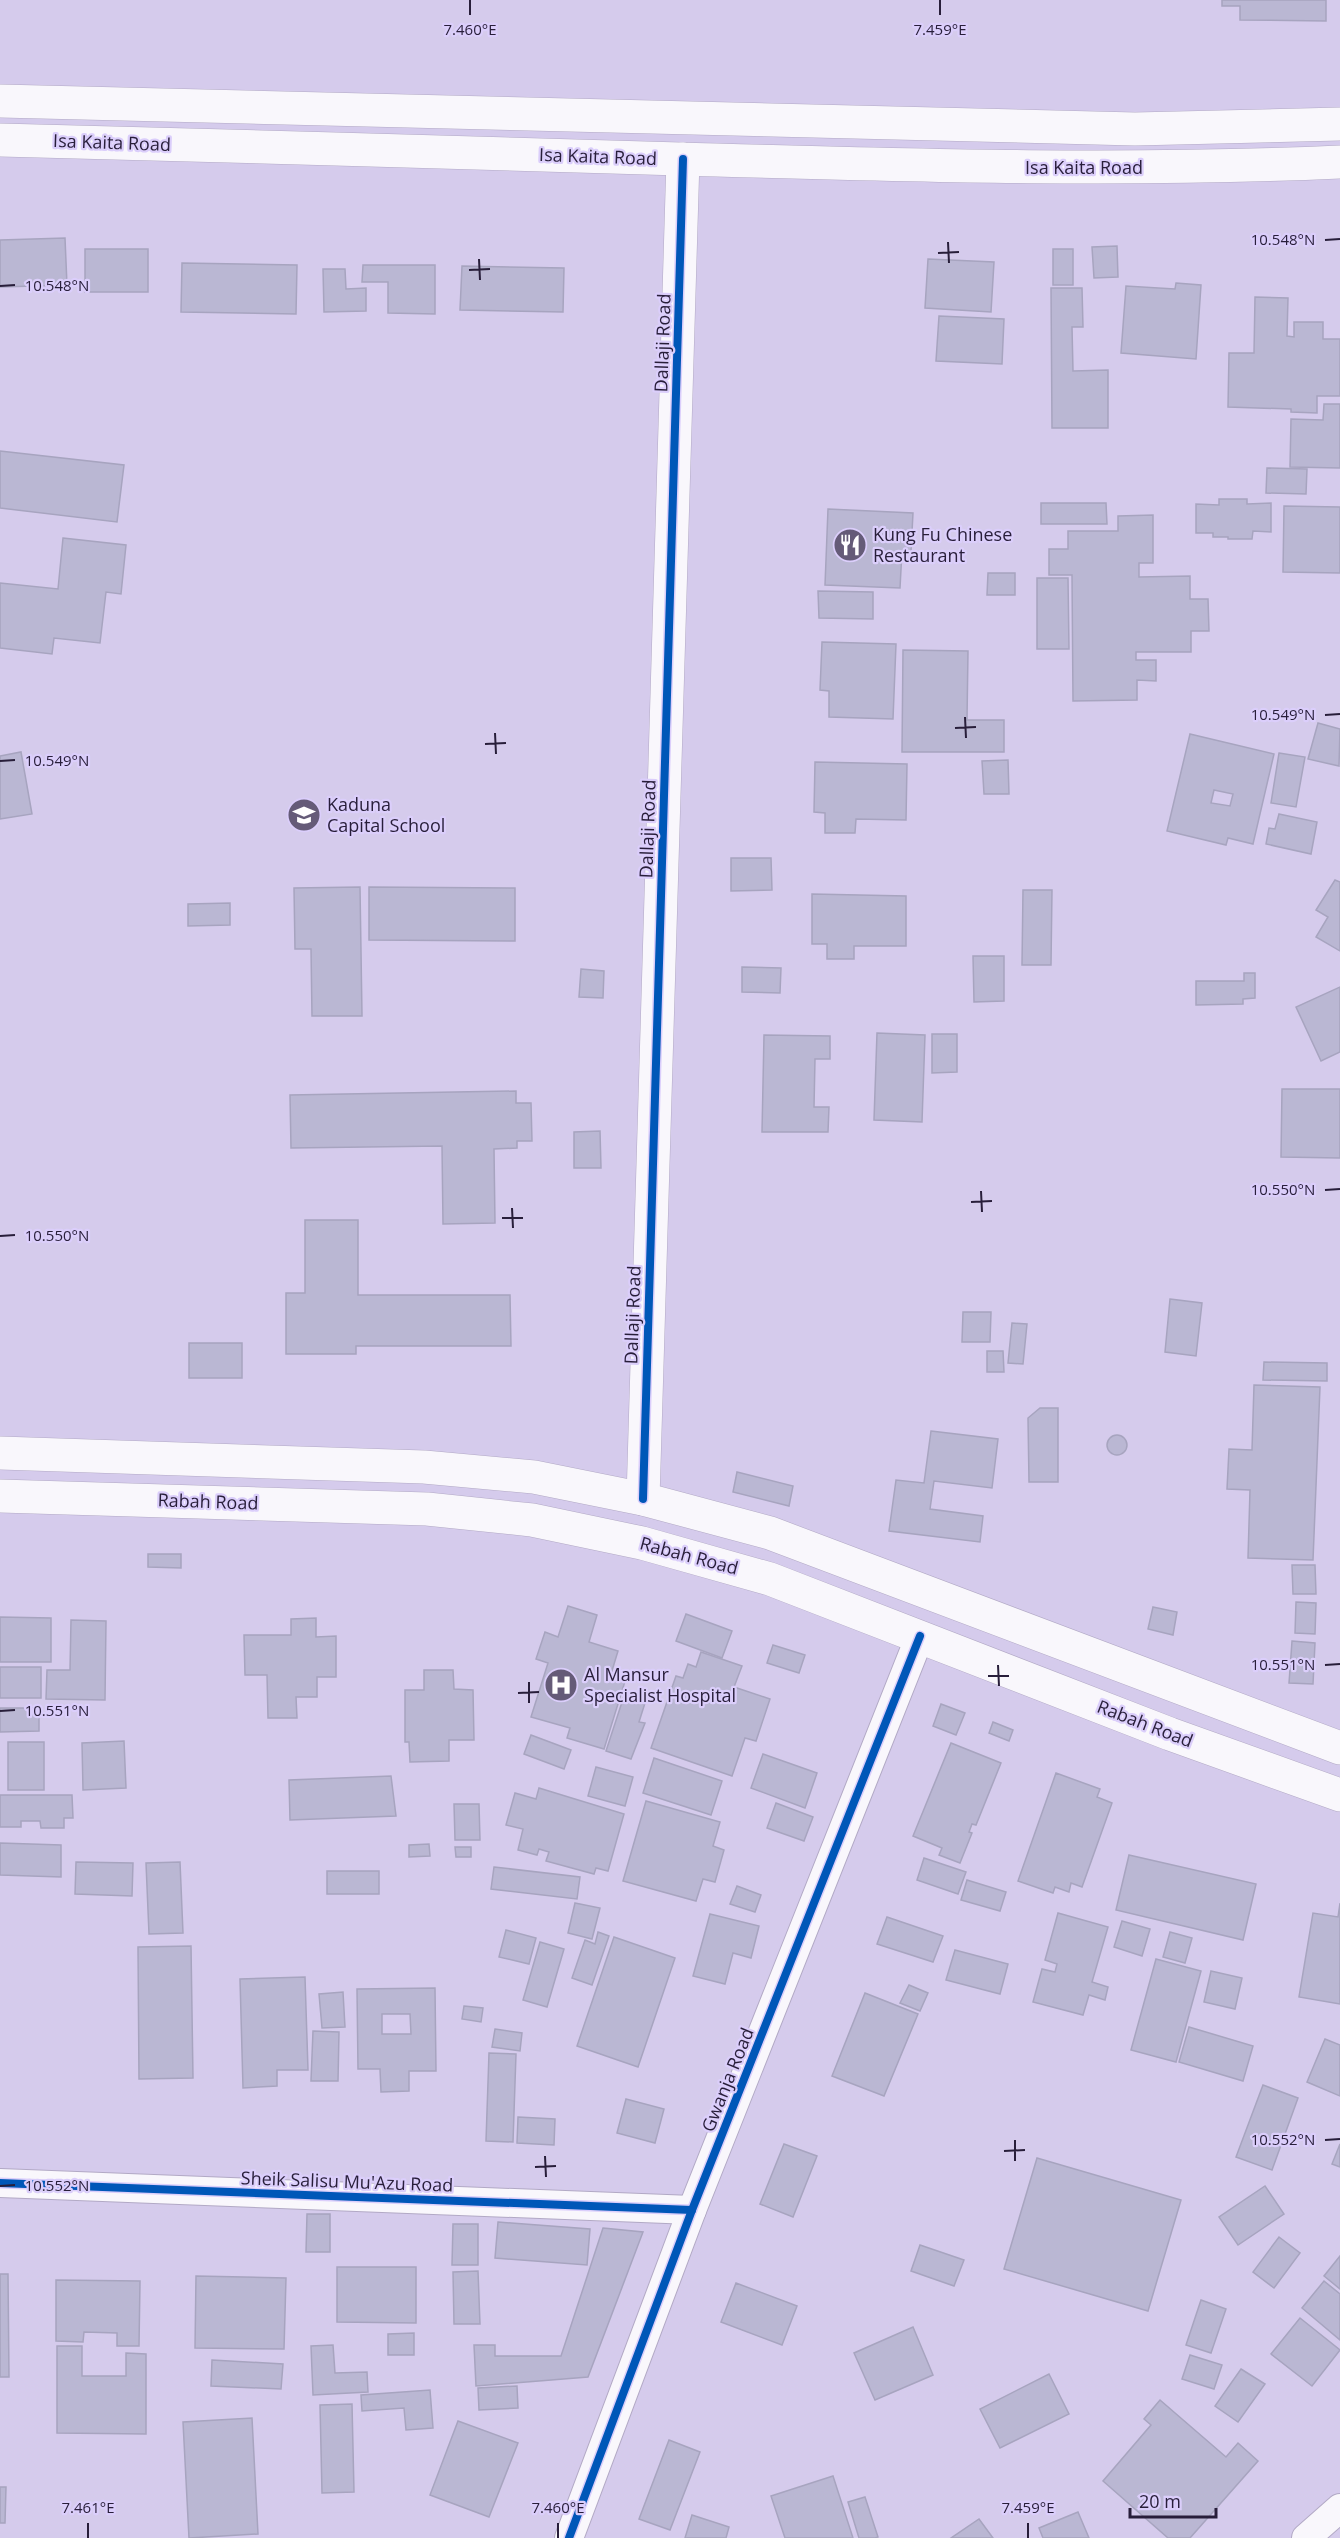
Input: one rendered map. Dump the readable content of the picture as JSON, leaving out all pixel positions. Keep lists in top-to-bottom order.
{
  "streets": {
    "main road": ["Isa Kaita Road", "Dallaji Road", "Rabah Road"],
    "street": ["Gwanja Road", "Sheik Salisu Mu'Azu Road"]
  },
  "crossings": [
    ["Isa Kaita Road", "Dallaji Road"],
    ["Rabah Road", "Gwanja Road"],
    ["Gwanja Road", "Sheik Salisu Mu'Azu Road"]
  ],
  "places": {
    "restaurant": ["Kung Fu Chinese Restaurant"],
    "school or university": ["Kaduna Capital School"],
    "hospital": ["Al Mansur Specialist Hospital"]
  },
  "scale_bar": "20 m",
  "coordinates": [
    "7.460°E",
    "7.459°E",
    "10.548°N",
    "10.549°N",
    "10.550°N",
    "10.551°N",
    "10.552°N",
    "7.461°E"
  ]
}
